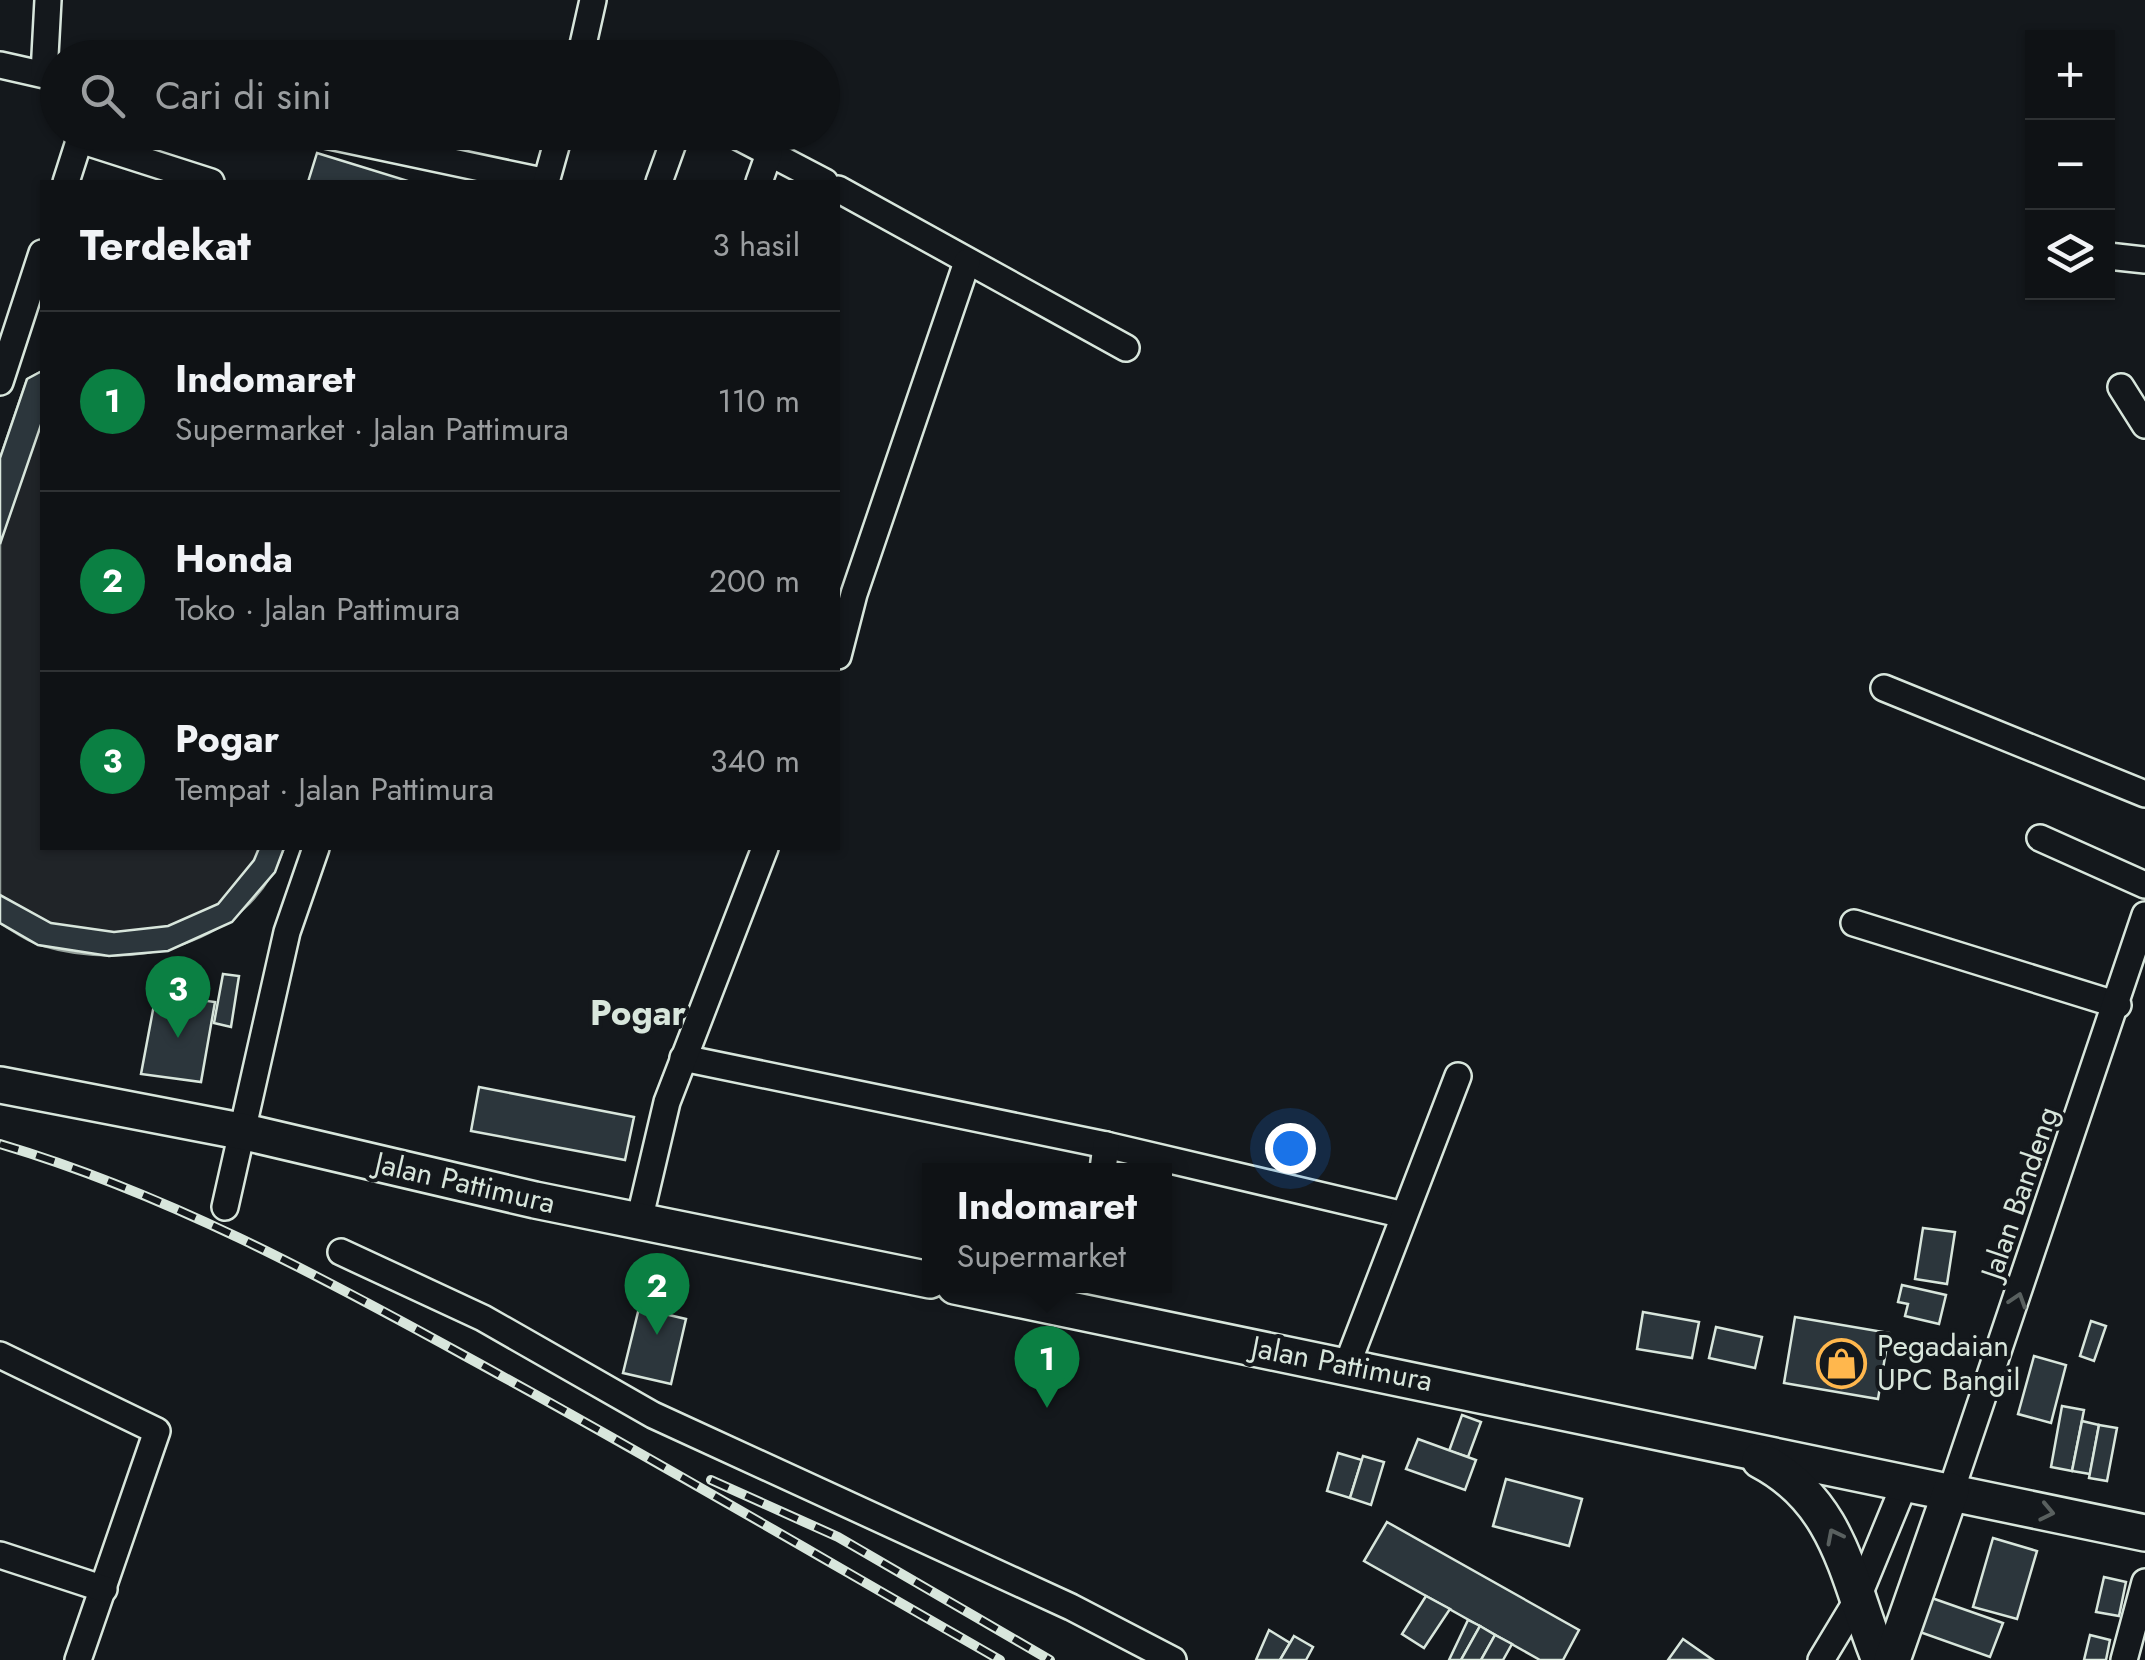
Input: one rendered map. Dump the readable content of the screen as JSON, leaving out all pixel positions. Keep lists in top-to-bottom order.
{
  "streets": {
    "highway": ["Jalan Pattimura"],
    "street": ["Jalan Bandeng"]
  },
  "one_way": ["Jalan Bandeng"],
  "districts": ["Pogar"],
  "places": {
    "shop": ["Pegadaian UPC Bangil"]
  },
  "page": {
    "map_buttons": ["+", "−"],
    "search": "Cari di sini",
    "heading": ["Terdekat", "3 hasil"],
    "list": [
      {
        "mark": "1",
        "name": "Indomaret",
        "note": "Supermarket · Jalan Pattimura",
        "value": "110 m"
      },
      {
        "mark": "2",
        "name": "Honda",
        "note": "Toko · Jalan Pattimura",
        "value": "200 m"
      },
      {
        "mark": "3",
        "name": "Pogar",
        "note": "Tempat · Jalan Pattimura",
        "value": "340 m"
      }
    ],
    "pins": ["3", "2", "1"],
    "popup": ["Indomaret", "Supermarket"]
  }
}
